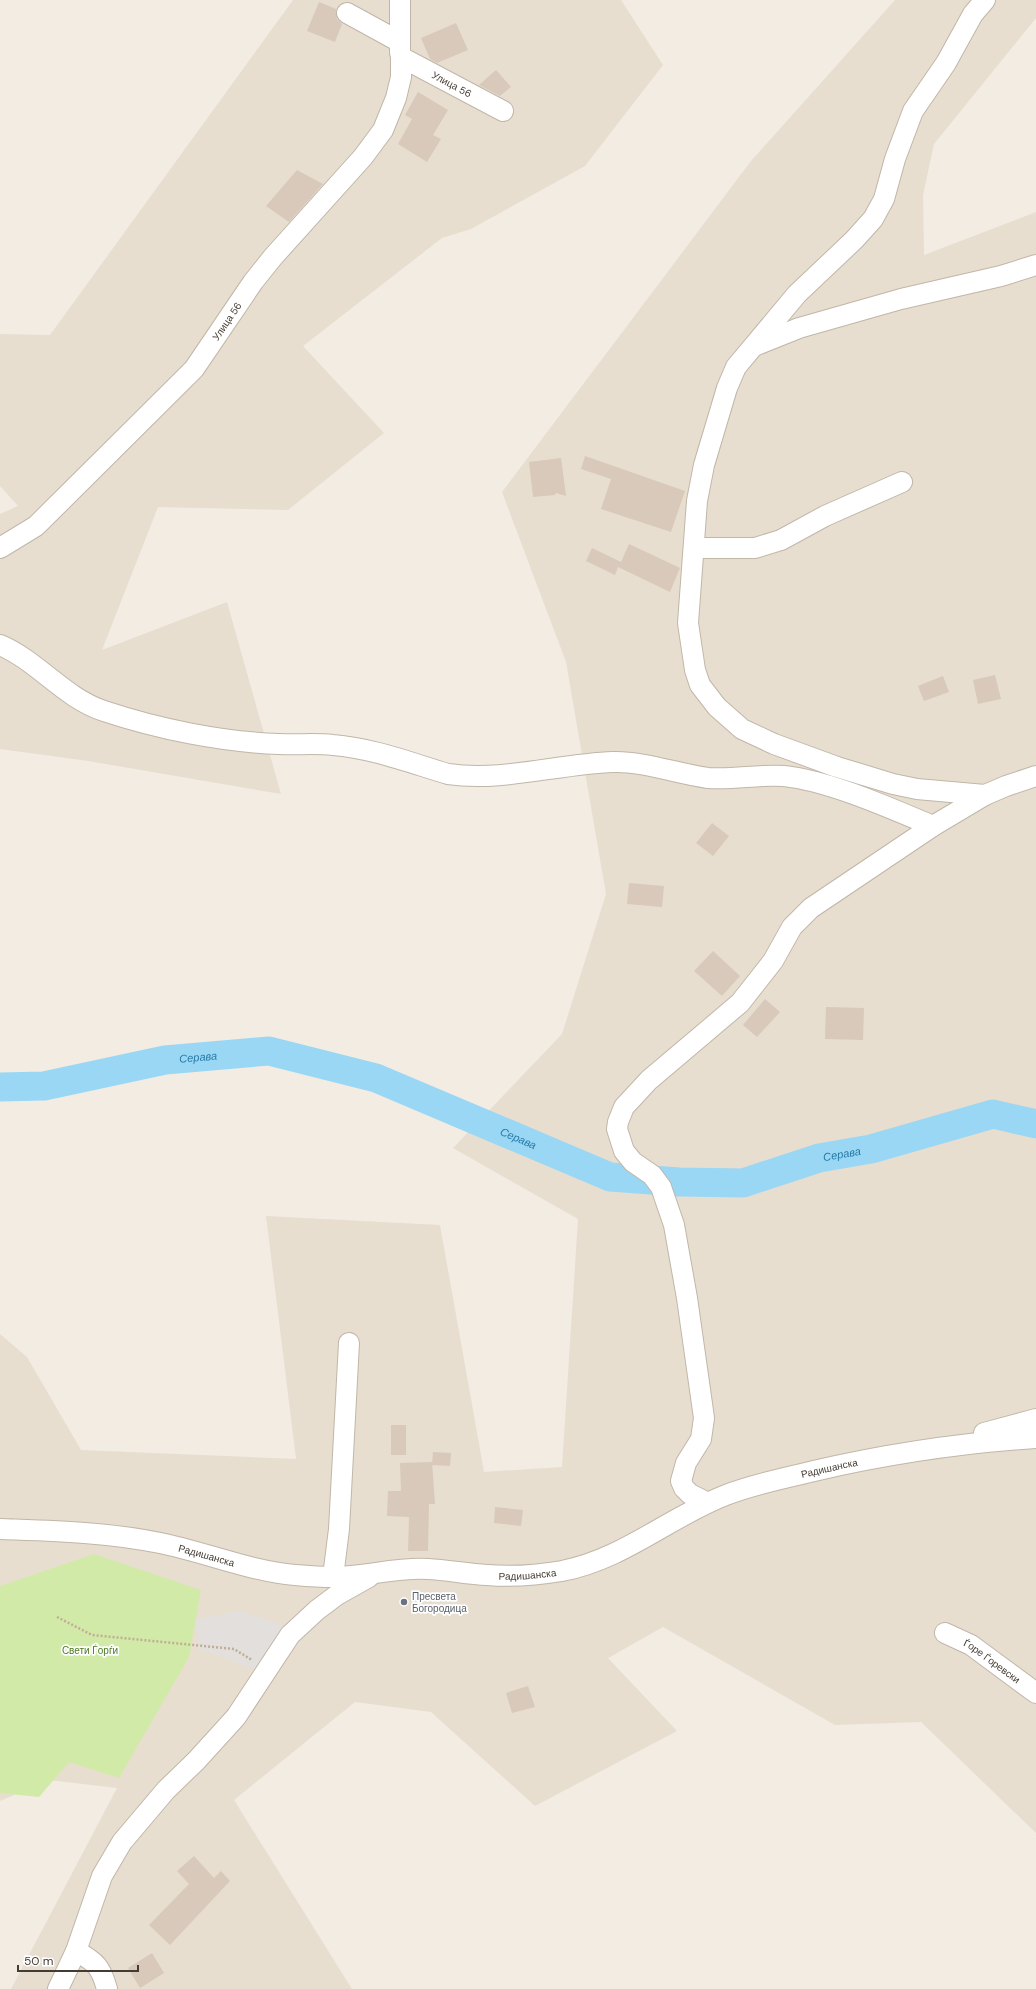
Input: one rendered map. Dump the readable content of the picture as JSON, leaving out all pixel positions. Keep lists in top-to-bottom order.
{
  "streets": {
    "street": ["Улица 56", "Радишанска", "Ѓоре Ѓоревски"]
  },
  "water": ["Серава"],
  "parks": ["Свети Ѓорѓи"],
  "places": ["Пресвета Богородица"],
  "scale_bar": "50 m"
}
